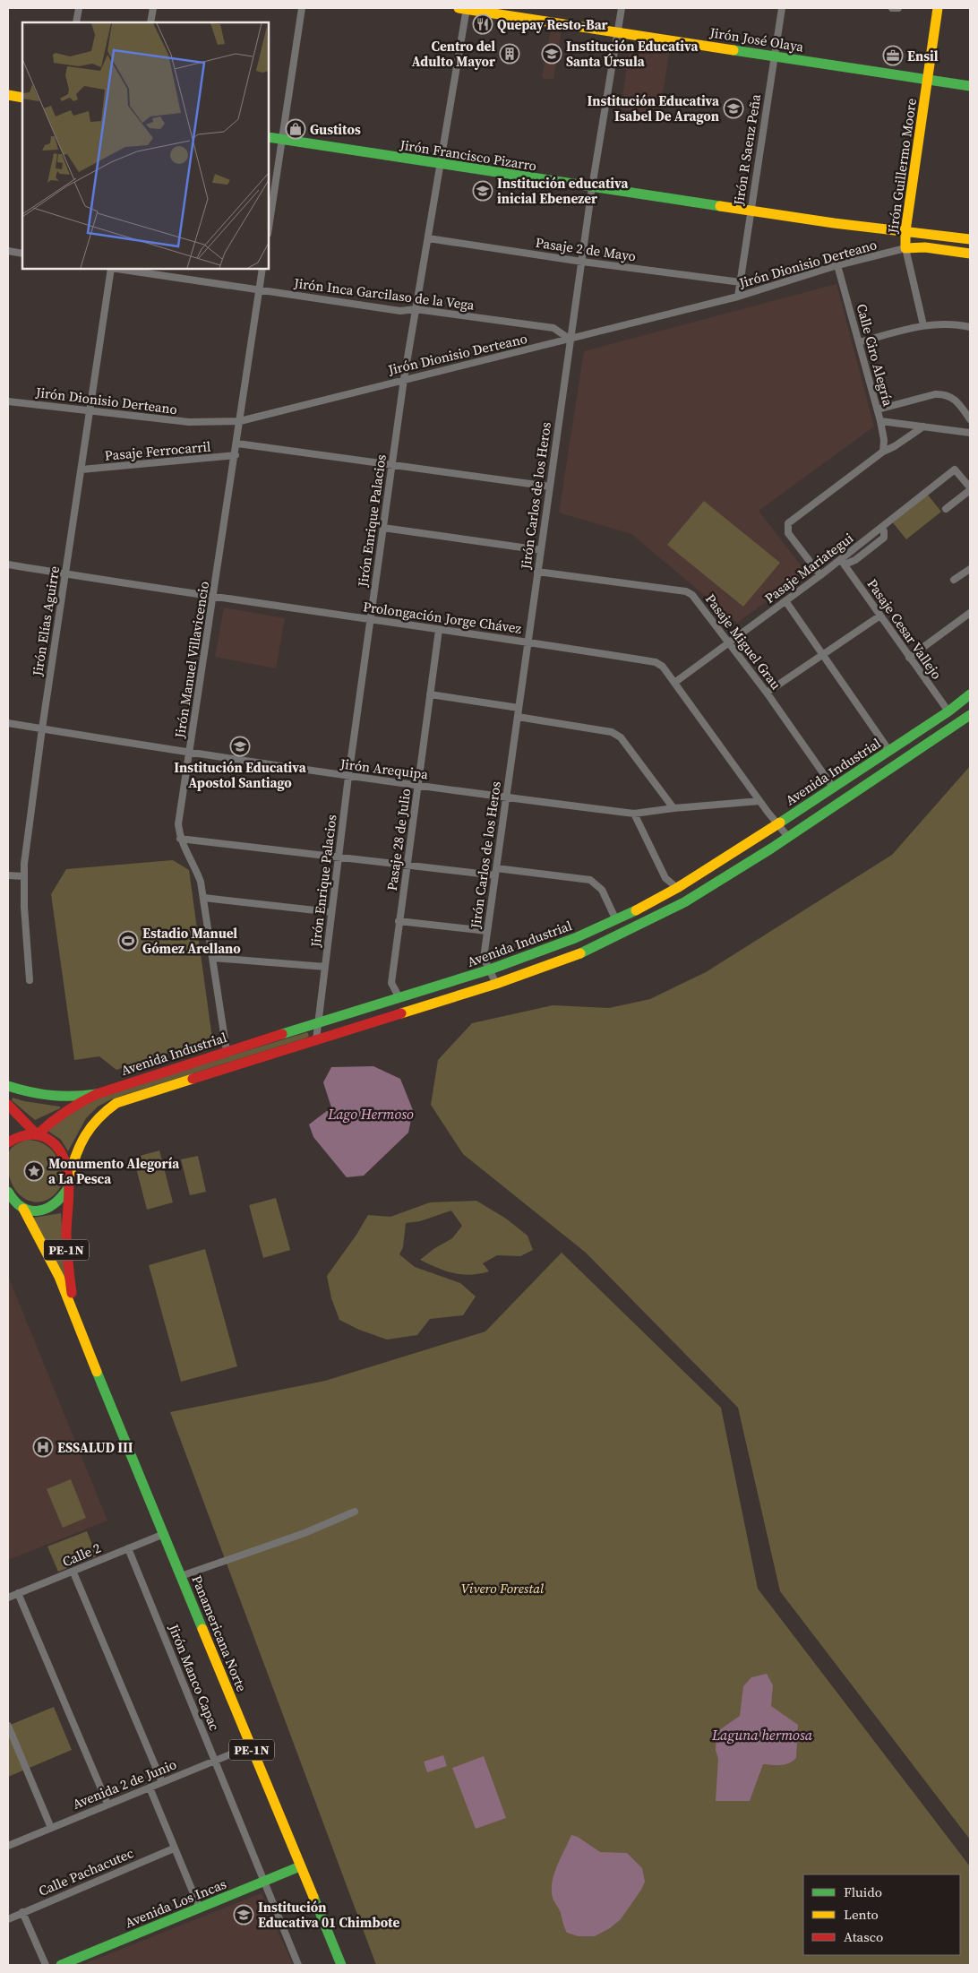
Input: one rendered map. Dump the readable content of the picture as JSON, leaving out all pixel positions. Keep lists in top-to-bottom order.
{
  "streets": {
    "main road": [
      "Jirón José Olaya",
      "Jirón Francisco Pizarro",
      "Jirón Guillermo Moore",
      "Avenida Industrial",
      "PE-1N",
      "Panamericana Norte",
      "Avenida Los Incas"
    ],
    "street": [
      "Jirón R Saenz Peña",
      "Pasaje 2 de Mayo",
      "Jirón Dionisio Derteano",
      "Jirón Inca Garcilaso de la Vega",
      "Calle Ciro Alegría",
      "Pasaje Ferrocarril",
      "Jirón Carlos de los Heros",
      "Jirón Enrique Palacios",
      "Pasaje Mariategui",
      "Prolongación Jorge Chávez",
      "Jirón Elías Aguirre",
      "Pasaje Cesar Vallejo",
      "Pasaje Miguel Grau",
      "Jirón Manuel Villavicencio",
      "Jirón Arequipa",
      "Pasaje 28 de Julio",
      "Calle 2",
      "Jirón Manco Capac",
      "Avenida 2 de Junio",
      "Calle Pachacutec"
    ]
  },
  "crossings": [
    ["Jirón José Olaya", "Jirón R Saenz Peña"],
    ["Jirón José Olaya", "Jirón Guillermo Moore"],
    ["Jirón José Olaya", "Jirón Carlos de los Heros"],
    ["Jirón José Olaya", "Jirón Enrique Palacios"],
    ["Jirón R Saenz Peña", "Jirón Francisco Pizarro"],
    ["Jirón R Saenz Peña", "Pasaje 2 de Mayo"],
    ["Jirón R Saenz Peña", "Jirón Dionisio Derteano"],
    ["Jirón Francisco Pizarro", "Jirón Guillermo Moore"],
    ["Jirón Francisco Pizarro", "Jirón Carlos de los Heros"],
    ["Jirón Francisco Pizarro", "Jirón Enrique Palacios"],
    ["Jirón Guillermo Moore", "Jirón Dionisio Derteano"],
    ["Pasaje 2 de Mayo", "Jirón Carlos de los Heros"],
    ["Pasaje 2 de Mayo", "Jirón Enrique Palacios"],
    ["Jirón Dionisio Derteano", "Jirón Inca Garcilaso de la Vega"],
    ["Jirón Dionisio Derteano", "Calle Ciro Alegría"],
    ["Jirón Dionisio Derteano", "Jirón Carlos de los Heros"],
    ["Jirón Dionisio Derteano", "Jirón Enrique Palacios"],
    ["Jirón Dionisio Derteano", "Jirón Elías Aguirre"],
    ["Jirón Dionisio Derteano", "Jirón Manuel Villavicencio"],
    ["Jirón Inca Garcilaso de la Vega", "Jirón Carlos de los Heros"],
    ["Jirón Inca Garcilaso de la Vega", "Jirón Enrique Palacios"],
    ["Jirón Inca Garcilaso de la Vega", "Jirón Manuel Villavicencio"],
    ["Pasaje Ferrocarril", "Jirón Elías Aguirre"],
    ["Pasaje Ferrocarril", "Jirón Manuel Villavicencio"],
    ["Jirón Carlos de los Heros", "Prolongación Jorge Chávez"],
    ["Jirón Carlos de los Heros", "Pasaje Miguel Grau"],
    ["Jirón Carlos de los Heros", "Jirón Arequipa"],
    ["Jirón Carlos de los Heros", "Avenida Industrial"],
    ["Jirón Enrique Palacios", "Prolongación Jorge Chávez"],
    ["Jirón Enrique Palacios", "Jirón Arequipa"],
    ["Jirón Enrique Palacios", "Avenida Industrial"],
    ["Pasaje Mariategui", "Prolongación Jorge Chávez"],
    ["Pasaje Mariategui", "Pasaje Cesar Vallejo"],
    ["Pasaje Mariategui", "Pasaje Miguel Grau"],
    ["Prolongación Jorge Chávez", "Jirón Elías Aguirre"],
    ["Prolongación Jorge Chávez", "Jirón Manuel Villavicencio"],
    ["Prolongación Jorge Chávez", "Jirón Arequipa"],
    ["Prolongación Jorge Chávez", "Avenida Industrial"],
    ["Prolongación Jorge Chávez", "Pasaje 28 de Julio"],
    ["Jirón Elías Aguirre", "Jirón Arequipa"],
    ["Pasaje Cesar Vallejo", "Avenida Industrial"],
    ["Pasaje Miguel Grau", "Avenida Industrial"],
    ["Jirón Manuel Villavicencio", "Jirón Arequipa"],
    ["Jirón Manuel Villavicencio", "Avenida Industrial"],
    ["Jirón Arequipa", "Pasaje 28 de Julio"],
    ["Avenida Industrial", "Pasaje 28 de Julio"],
    ["Avenida Industrial", "PE-1N"],
    ["PE-1N", "Panamericana Norte"],
    ["Calle 2", "Panamericana Norte"],
    ["Calle 2", "Jirón Manco Capac"],
    ["Panamericana Norte", "Avenida 2 de Junio"],
    ["Panamericana Norte", "Avenida Los Incas"],
    ["Jirón Manco Capac", "Avenida 2 de Junio"],
    ["Jirón Manco Capac", "Avenida Los Incas"]
  ],
  "water": ["Lago Hermoso", "Laguna hermosa"],
  "parks": ["Vivero Forestal"],
  "places": {
    "restaurant": ["Quepay Resto-Bar"],
    "building": ["Centro del Adulto Mayor"],
    "school or university": [
      "Institución Educativa Santa Úrsula",
      "Institución Educativa Isabel De Aragon",
      "Institución educativa inicial Ebenezer",
      "Institución Educativa Apostol Santiago",
      "Institución Educativa 01 Chimbote"
    ],
    "office": ["Ensil"],
    "shop": ["Gustitos"],
    "sports": ["Estadio Manuel Gómez Arellano"],
    "place": ["Monumento Alegoría a La Pesca"],
    "hospital": ["ESSALUD III"]
  },
  "legend": ["Fluido", "Lento", "Atasco"]
}
